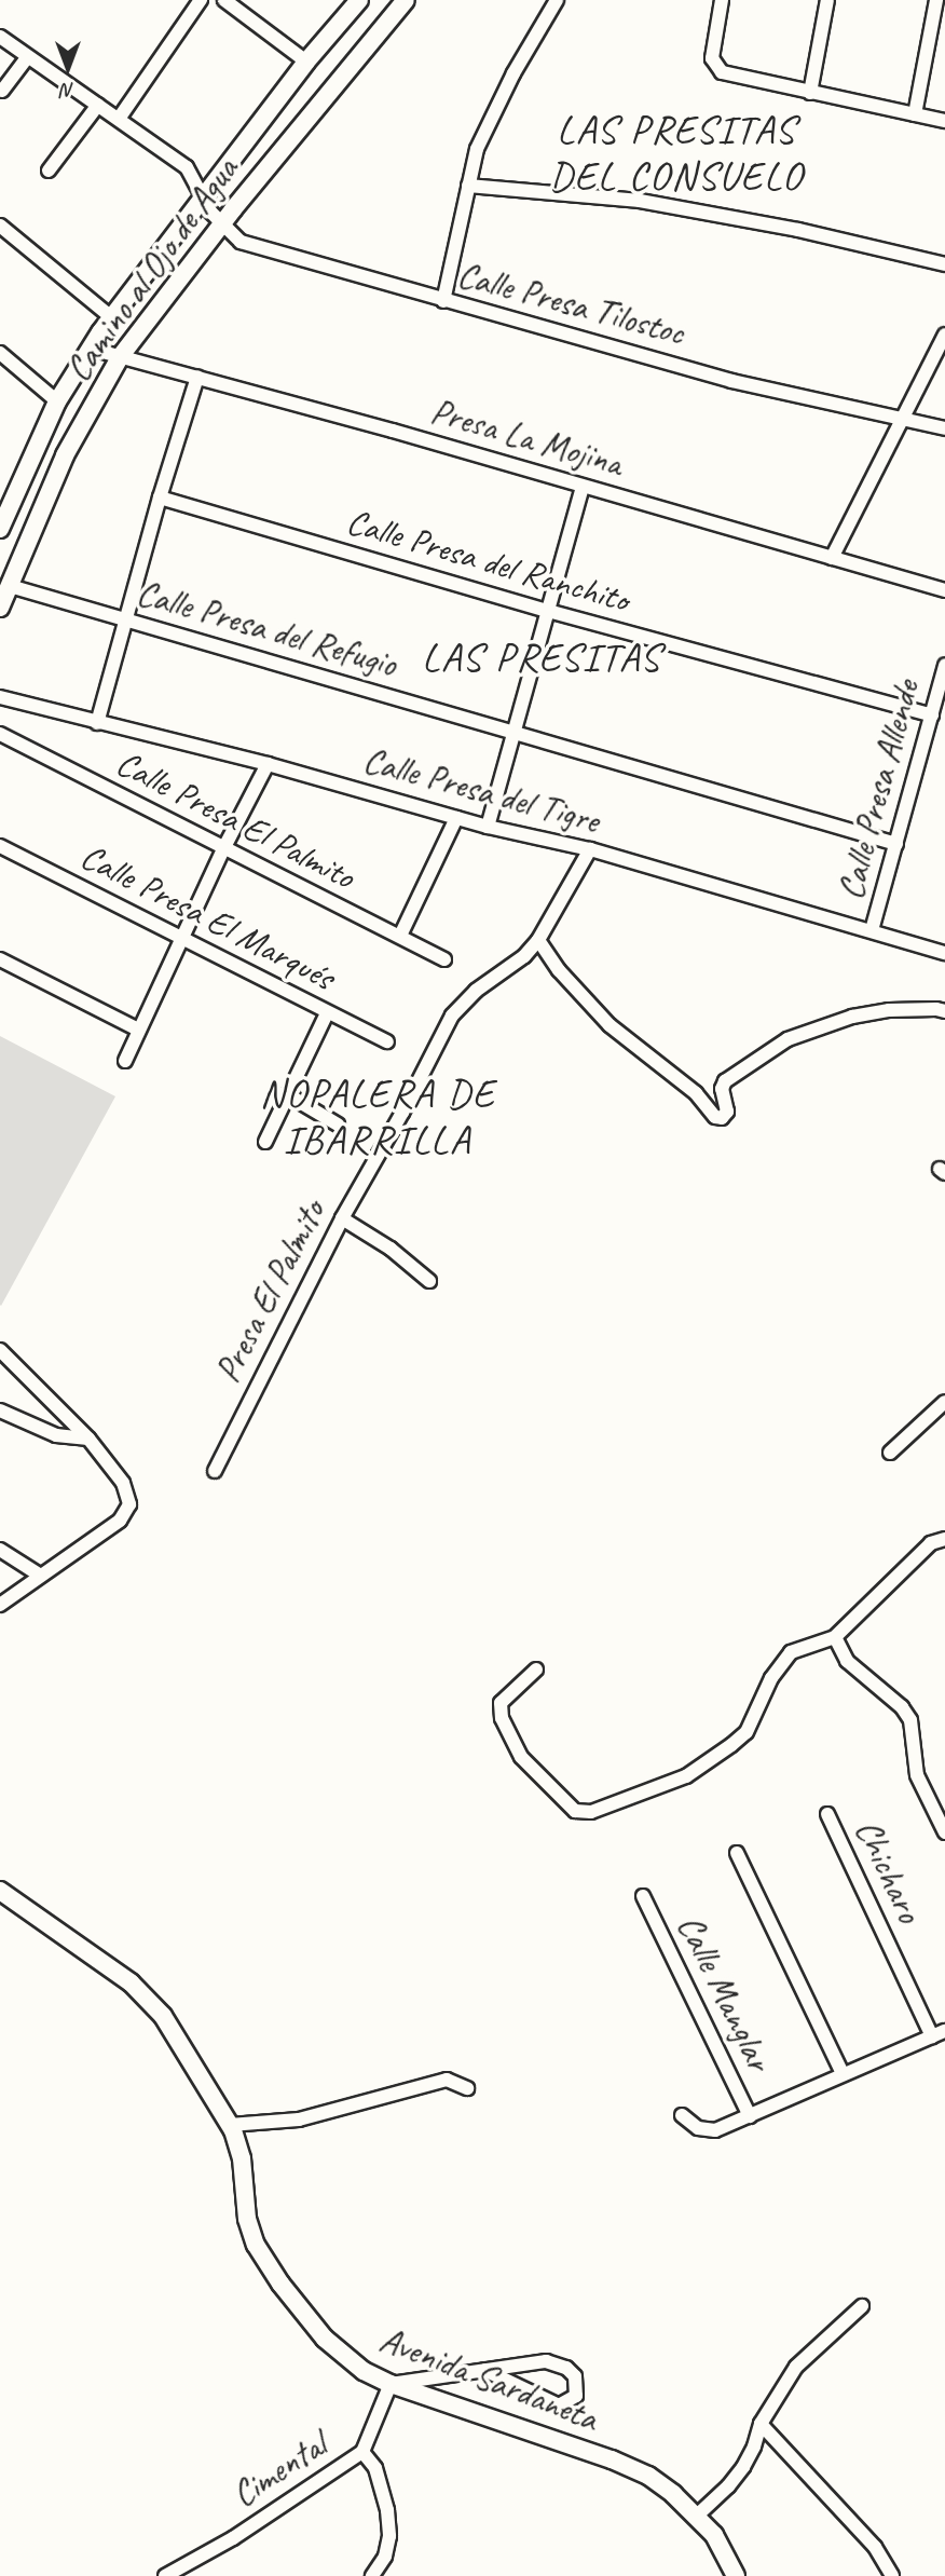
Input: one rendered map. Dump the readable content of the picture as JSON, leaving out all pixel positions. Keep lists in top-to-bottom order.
{
  "streets": {
    "street": [
      "Camino al Ojo de Agua",
      "Calle Presa Tilostoc",
      "Presa La Mojina",
      "Calle Presa del Ranchito",
      "Calle Presa del Refugio",
      "Calle Presa Allende",
      "Calle Presa del Tigre",
      "Calle Presa El Palmito",
      "Calle Presa El Marqués",
      "Presa El Palmito",
      "Chicharo",
      "Calle Manglar",
      "Avenida Sardaneta",
      "Cimental"
    ]
  },
  "crossings": [
    ["Camino al Ojo de Agua", "Calle Presa Tilostoc"],
    ["Camino al Ojo de Agua", "Presa La Mojina"],
    ["Camino al Ojo de Agua", "Calle Presa del Refugio"],
    ["Calle Presa del Ranchito", "Calle Presa Allende"],
    ["Calle Presa del Refugio", "Calle Presa Allende"],
    ["Calle Presa Allende", "Calle Presa del Tigre"],
    ["Calle Presa del Tigre", "Presa El Palmito"],
    ["Avenida Sardaneta", "Cimental"]
  ],
  "districts": ["LAS PRESITAS DEL CONSUELO", "LAS PRESITAS", "NOPALERA DE IBARRILLA"],
  "north": "bottom"
}
